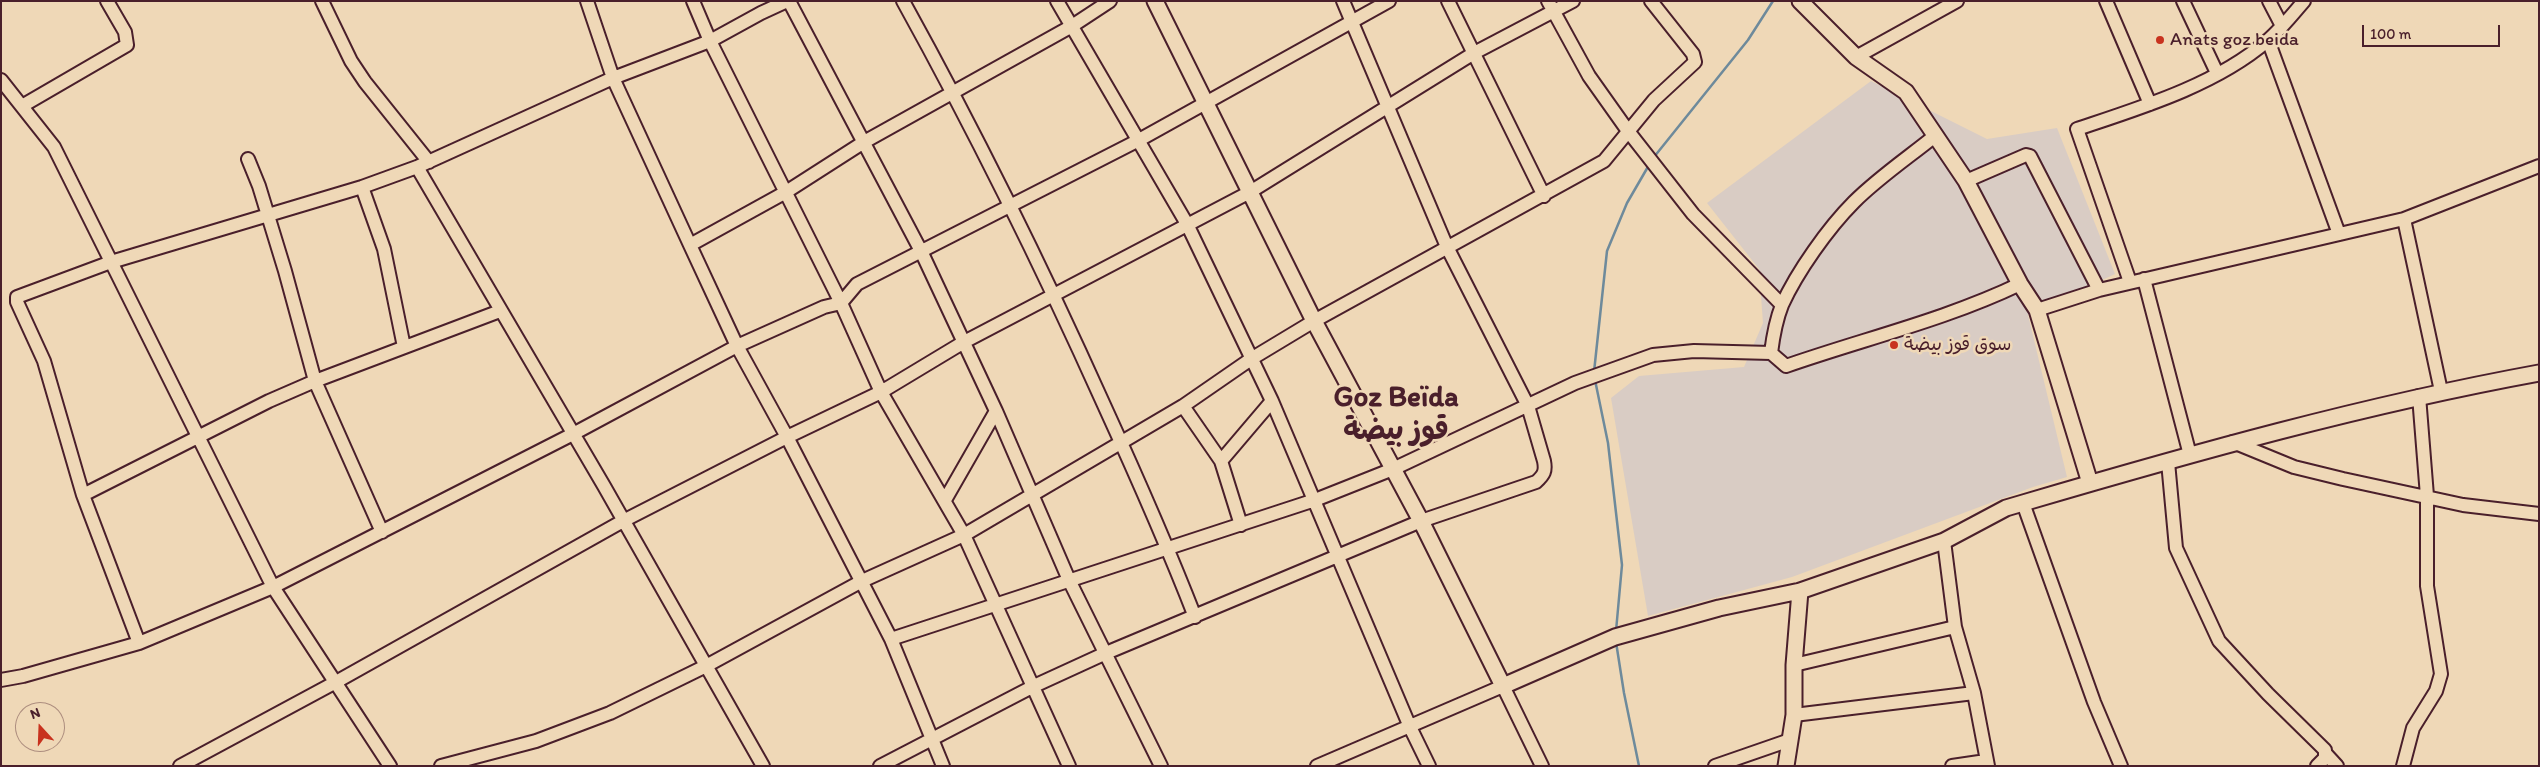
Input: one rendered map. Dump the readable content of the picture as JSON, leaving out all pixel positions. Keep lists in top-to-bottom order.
{
  "districts": ["Goz Beïda قوز بيضة"],
  "places": ["Anats goz beida", "سوق قوز بيضة"],
  "scale_bar": "100 m",
  "north": "top"
}
